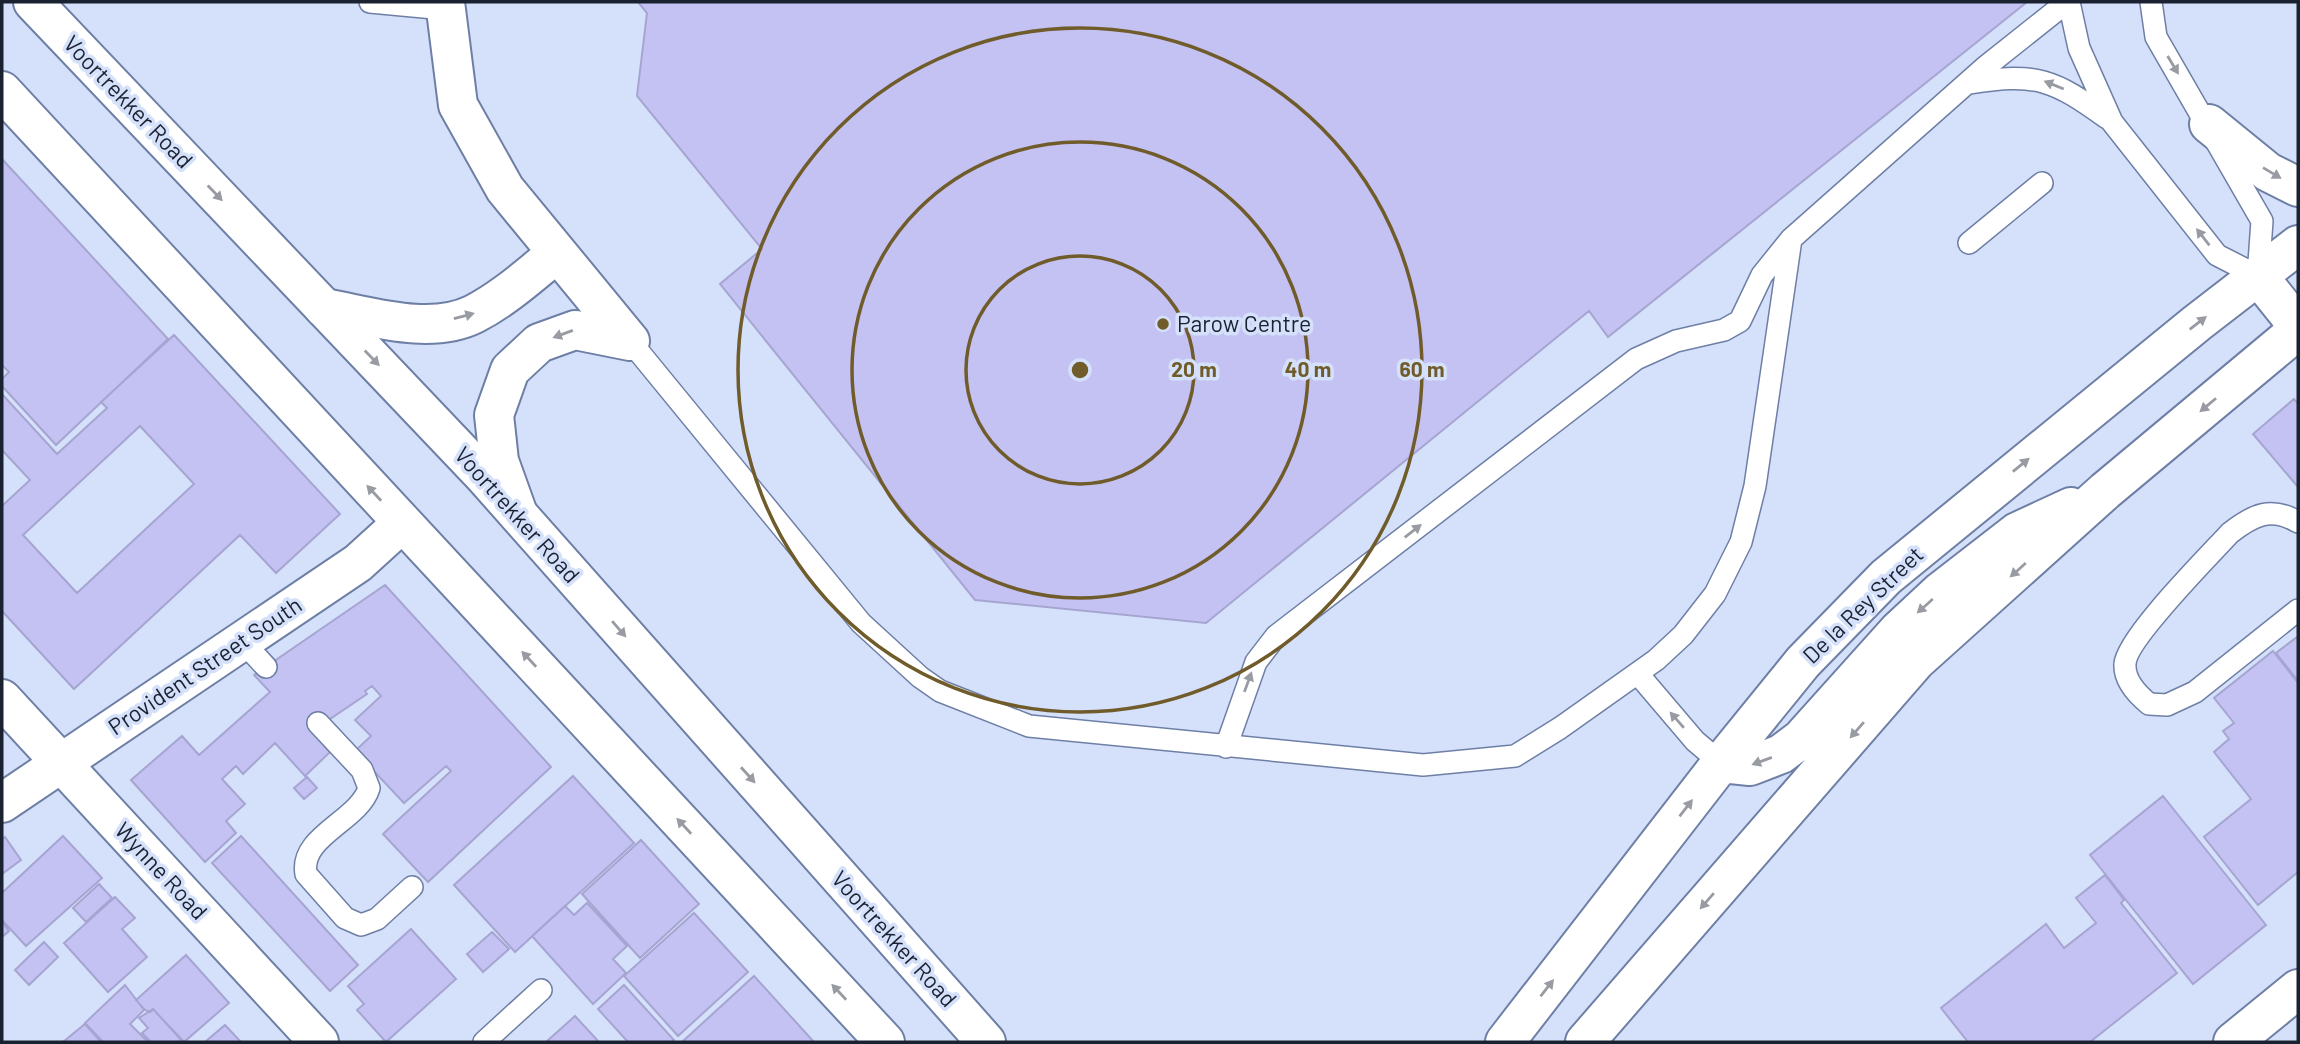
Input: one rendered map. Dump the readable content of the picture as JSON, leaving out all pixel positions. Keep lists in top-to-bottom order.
{
  "streets": {
    "main road": [
      "Voortrekker Road",
      "De la Rey Street",
      "Provident Street South",
      "Wynne Road"
    ]
  },
  "crossings": [
    ["Provident Street South", "Wynne Road"]
  ],
  "places": ["Parow Centre"],
  "rings": ["20 m", "40 m", "60 m"]
}
